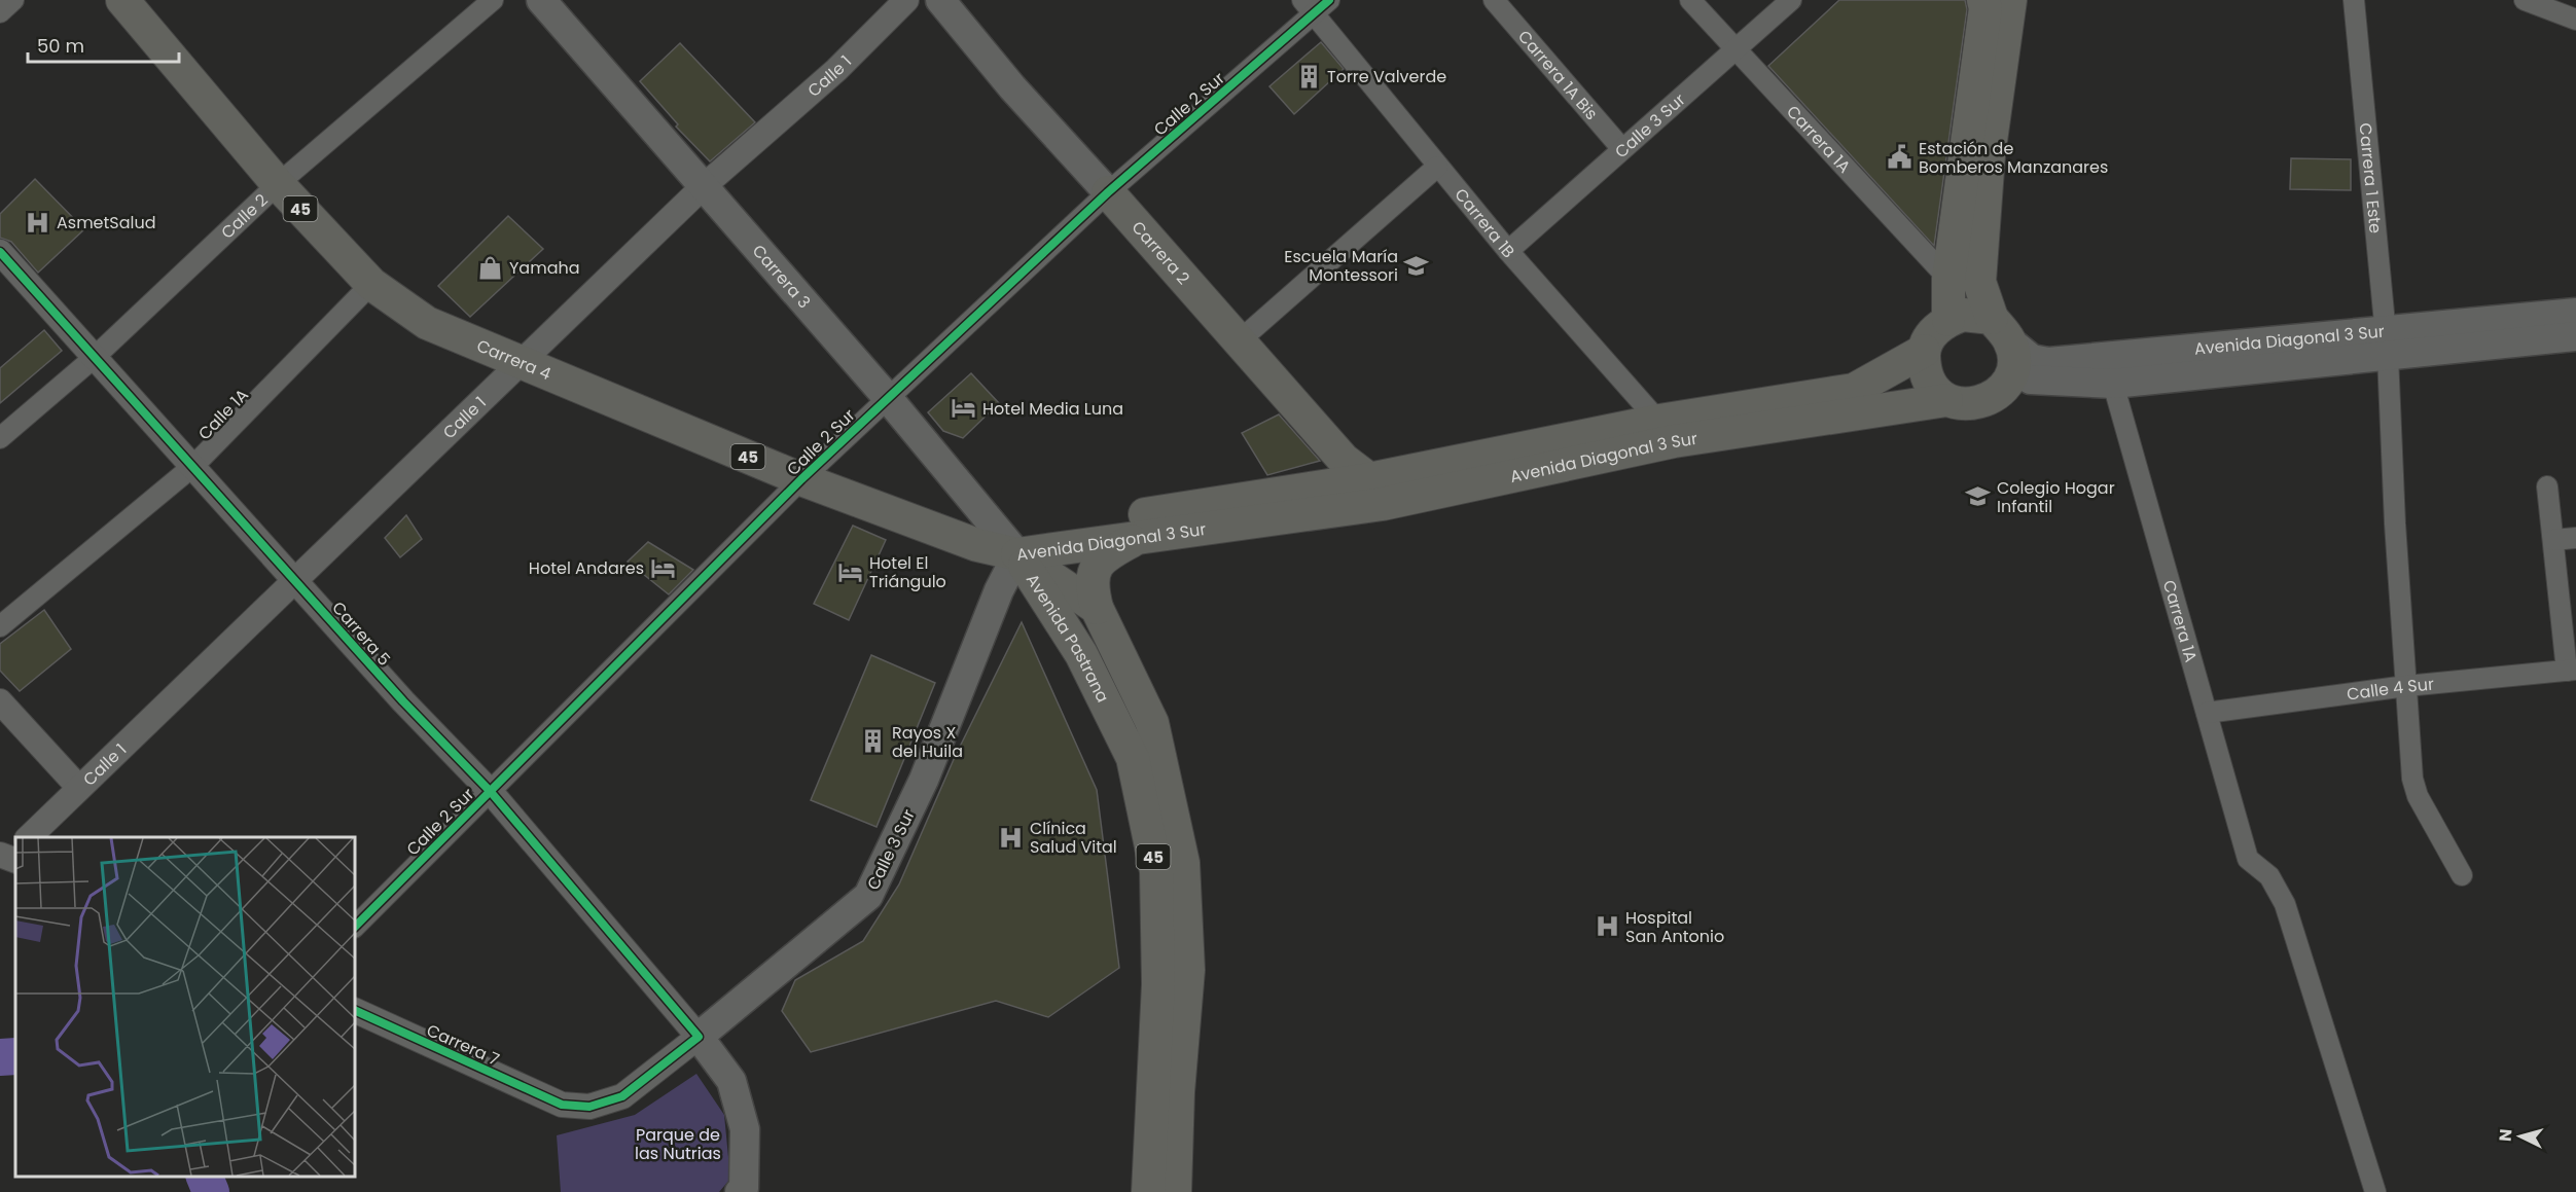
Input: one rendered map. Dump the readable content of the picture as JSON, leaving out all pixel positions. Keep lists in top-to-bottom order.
{
  "streets": {
    "main road": [
      "Calle 3 Sur",
      "45",
      "Carrera 2",
      "Carrera 3",
      "Avenida Diagonal 3 Sur",
      "Carrera 4",
      "Avenida Pastrana"
    ],
    "street": [
      "Carrera 1A Bis",
      "Calle 1",
      "Calle 2 Sur",
      "Carrera 1A",
      "Carrera 1 Este",
      "Calle 2",
      "Carrera 1B",
      "Calle 1A",
      "Carrera 5",
      "Calle 4 Sur",
      "Carrera 7"
    ]
  },
  "crossings": [
    ["Carrera 1A Bis", "Calle 3 Sur"],
    ["Calle 1", "Carrera 3"],
    ["Calle 1", "Carrera 4"],
    ["Calle 1", "Carrera 5"],
    ["Calle 2 Sur", "Carrera 1B"],
    ["Calle 2 Sur", "Carrera 2"],
    ["Calle 2 Sur", "Carrera 3"],
    ["Calle 2 Sur", "Carrera 4"],
    ["Calle 2 Sur", "Carrera 5"],
    ["Calle 3 Sur", "Carrera 1A"],
    ["Calle 3 Sur", "Carrera 1B"],
    ["Calle 3 Sur", "Carrera 3"],
    ["Calle 3 Sur", "Avenida Diagonal 3 Sur"],
    ["Calle 3 Sur", "Carrera 4"],
    ["Calle 3 Sur", "Carrera 5"],
    ["Calle 3 Sur", "Avenida Pastrana"],
    ["Calle 3 Sur", "Carrera 7"],
    ["Carrera 1A", "Avenida Diagonal 3 Sur"],
    ["Carrera 1A", "Calle 4 Sur"],
    ["Carrera 1 Este", "Avenida Diagonal 3 Sur"],
    ["Carrera 1 Este", "Calle 4 Sur"],
    ["Calle 2", "Carrera 4"],
    ["Calle 2", "Carrera 5"],
    ["Carrera 1B", "Avenida Diagonal 3 Sur"],
    ["Carrera 2", "Avenida Diagonal 3 Sur"],
    ["Carrera 3", "Avenida Diagonal 3 Sur"],
    ["Carrera 3", "Carrera 4"],
    ["Carrera 3", "Avenida Pastrana"],
    ["Avenida Diagonal 3 Sur", "Carrera 4"],
    ["Avenida Diagonal 3 Sur", "Avenida Pastrana"],
    ["Carrera 4", "Calle 1A"],
    ["Carrera 4", "Avenida Pastrana"],
    ["Calle 1A", "Carrera 5"]
  ],
  "parks": ["Parque de las Nutrias"],
  "places": {
    "building": ["Torre Valverde", "Rayos X del Huila"],
    "public building": ["Estación de Bomberos Manzanares"],
    "hospital": ["AsmetSalud", "Clínica Salud Vital", "Hospital San Antonio"],
    "school or university": ["Escuela María Montessori", "Colegio Hogar Infantil"],
    "shop": ["Yamaha"],
    "hotel": ["Hotel Media Luna", "Hotel Andares", "Hotel El Triángulo"]
  },
  "scale_bar": "50 m",
  "north": "left"
}
